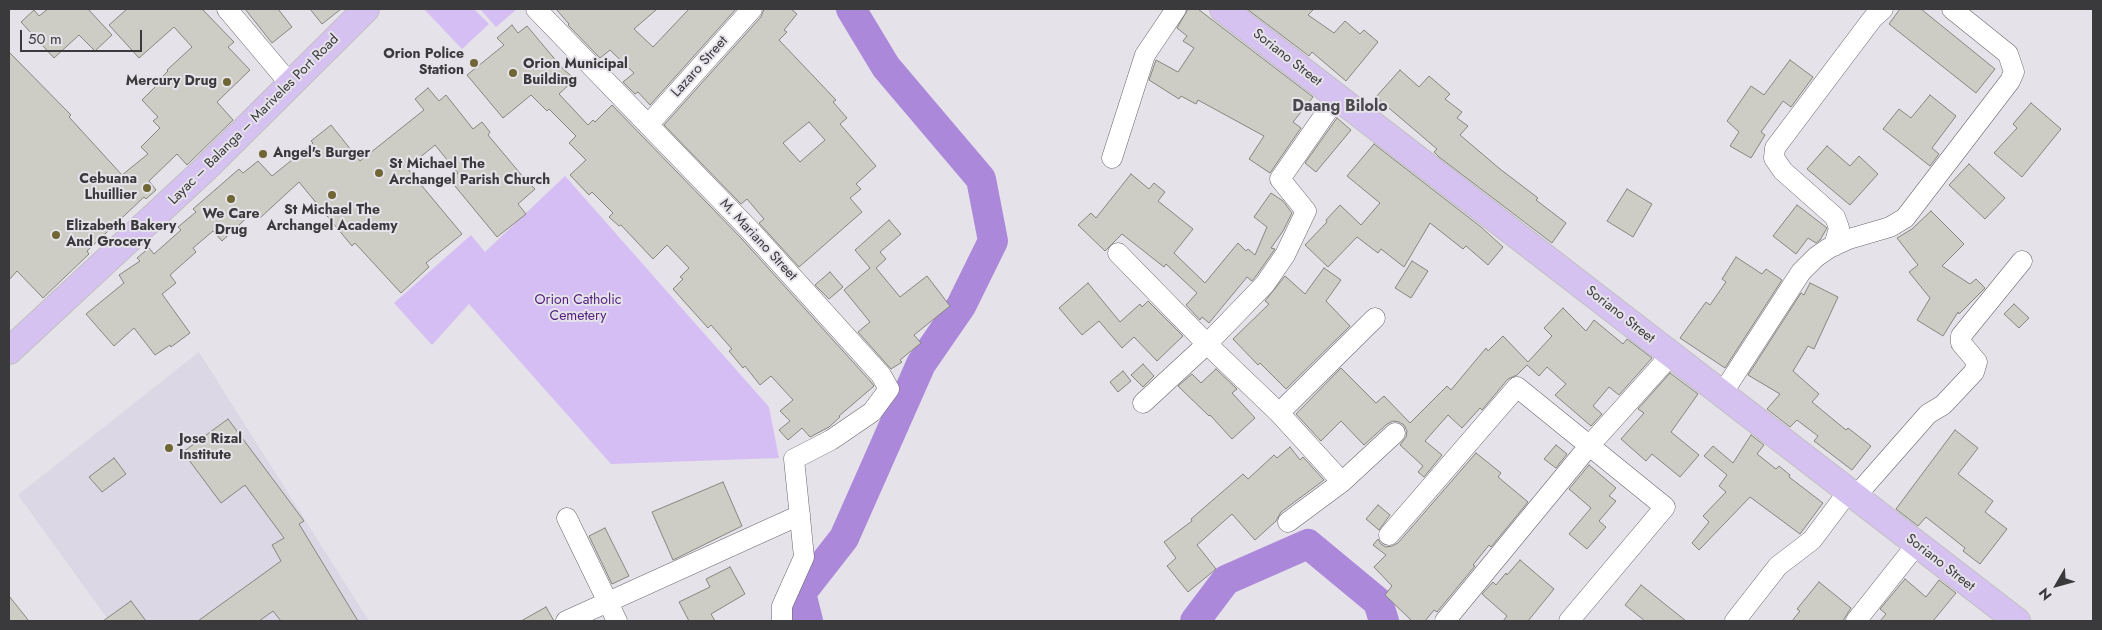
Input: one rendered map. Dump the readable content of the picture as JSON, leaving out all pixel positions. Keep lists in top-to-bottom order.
{
  "streets": {
    "main road": ["Soriano Street", "Layac – Balanga – Mariveles Port Road"],
    "street": ["Lazaro Street", "M. Mariano Street"]
  },
  "crossings": [
    ["Lazaro Street", "M. Mariano Street"]
  ],
  "districts": ["Daang Bilolo"],
  "parks": ["Orion Catholic Cemetery"],
  "places": [
    "Orion Police Station",
    "Orion Municipal Building",
    "Mercury Drug",
    "Angel's Burger",
    "St Michael The Archangel Parish Church",
    "Cebuana Lhuillier",
    "St Michael The Archangel Academy",
    "We Care Drug",
    "Elizabeth Bakery And Grocery",
    "Jose Rizal Institute"
  ],
  "scale_bar": "50 m",
  "north": "bottom left"
}
